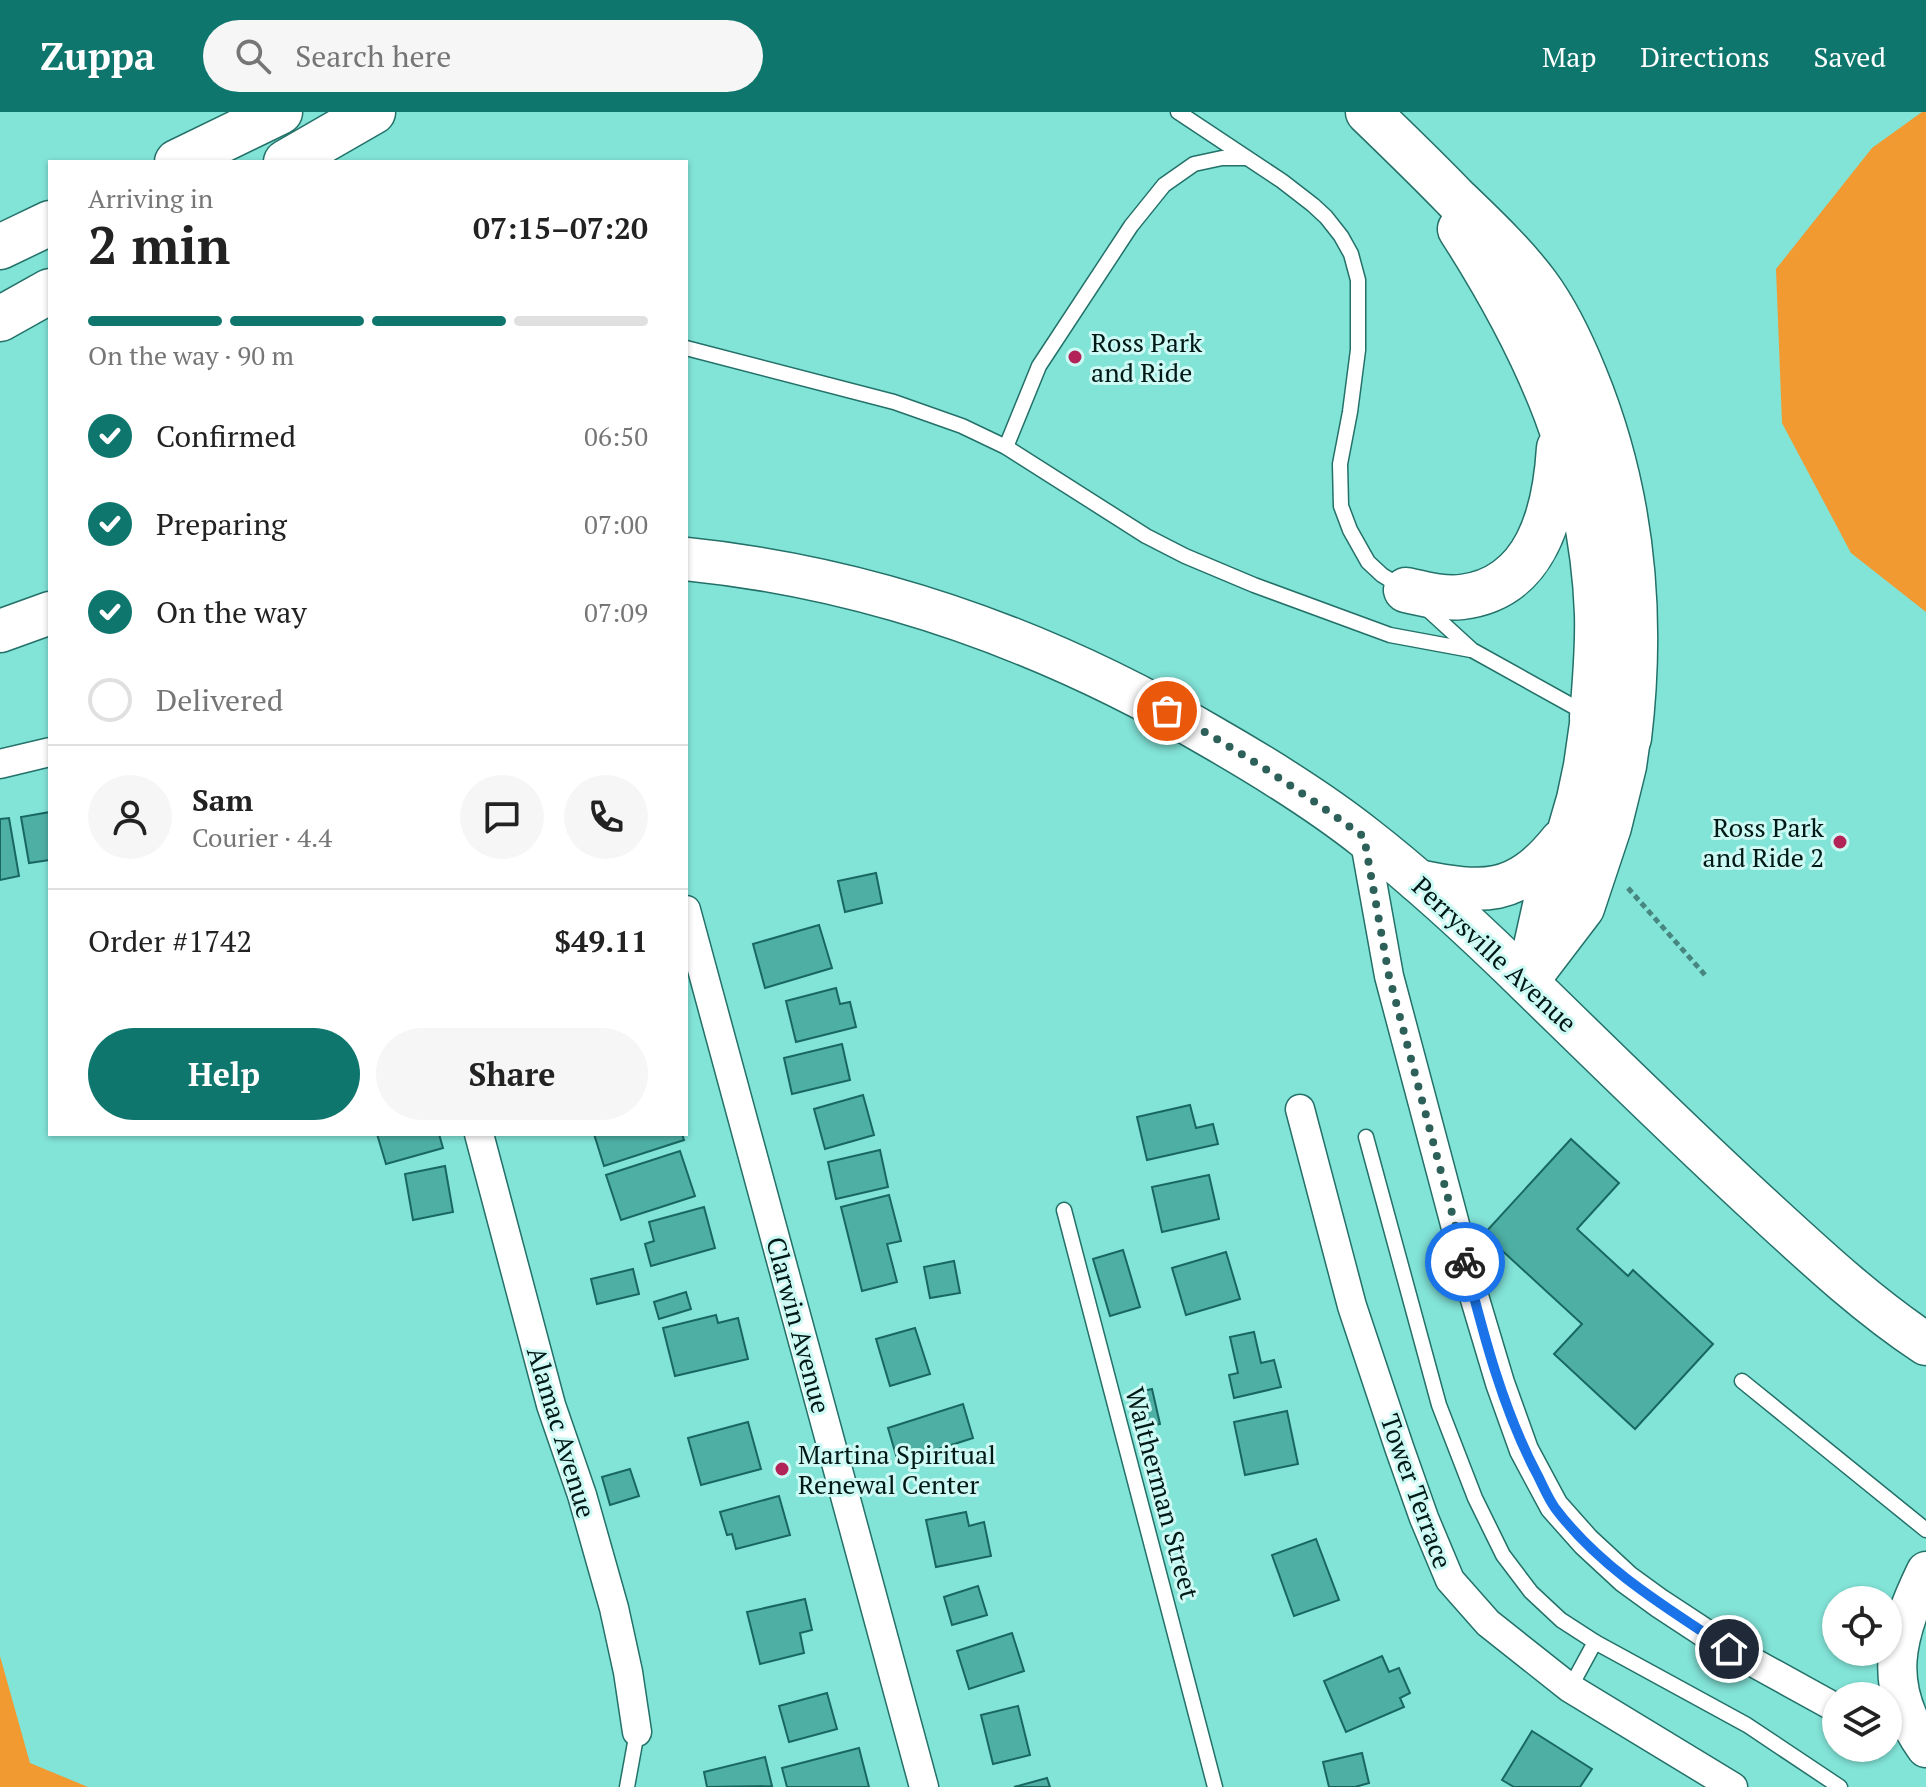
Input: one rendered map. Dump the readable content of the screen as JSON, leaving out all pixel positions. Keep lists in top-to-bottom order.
{
  "streets": {
    "main road": ["Perrysville Avenue"],
    "street": ["Clarwin Avenue", "Alamac Avenue", "Tower Terrace"],
    "lane": ["Waltherman Street"]
  },
  "places": ["Ross Park and Ride", "Ross Park and Ride 2", "Martina Spiritual Renewal Center"],
  "page": {
    "header": "Zuppa",
    "search": "Search here",
    "nav": ["Map", "Directions", "Saved"],
    "heading": ["2 min", "Arriving in", "07:15–07:20"],
    "panel": [
      "Sam",
      "Courier · 4.4",
      "Order #1742",
      "$49.11"
    ],
    "bar": "On the way · 90 m",
    "list": [
      ["Confirmed", "06:50"],
      ["Preparing", "07:00"],
      ["On the way", "07:09"],
      "Delivered"
    ],
    "buttons": ["Help", "Share"]
  }
}
